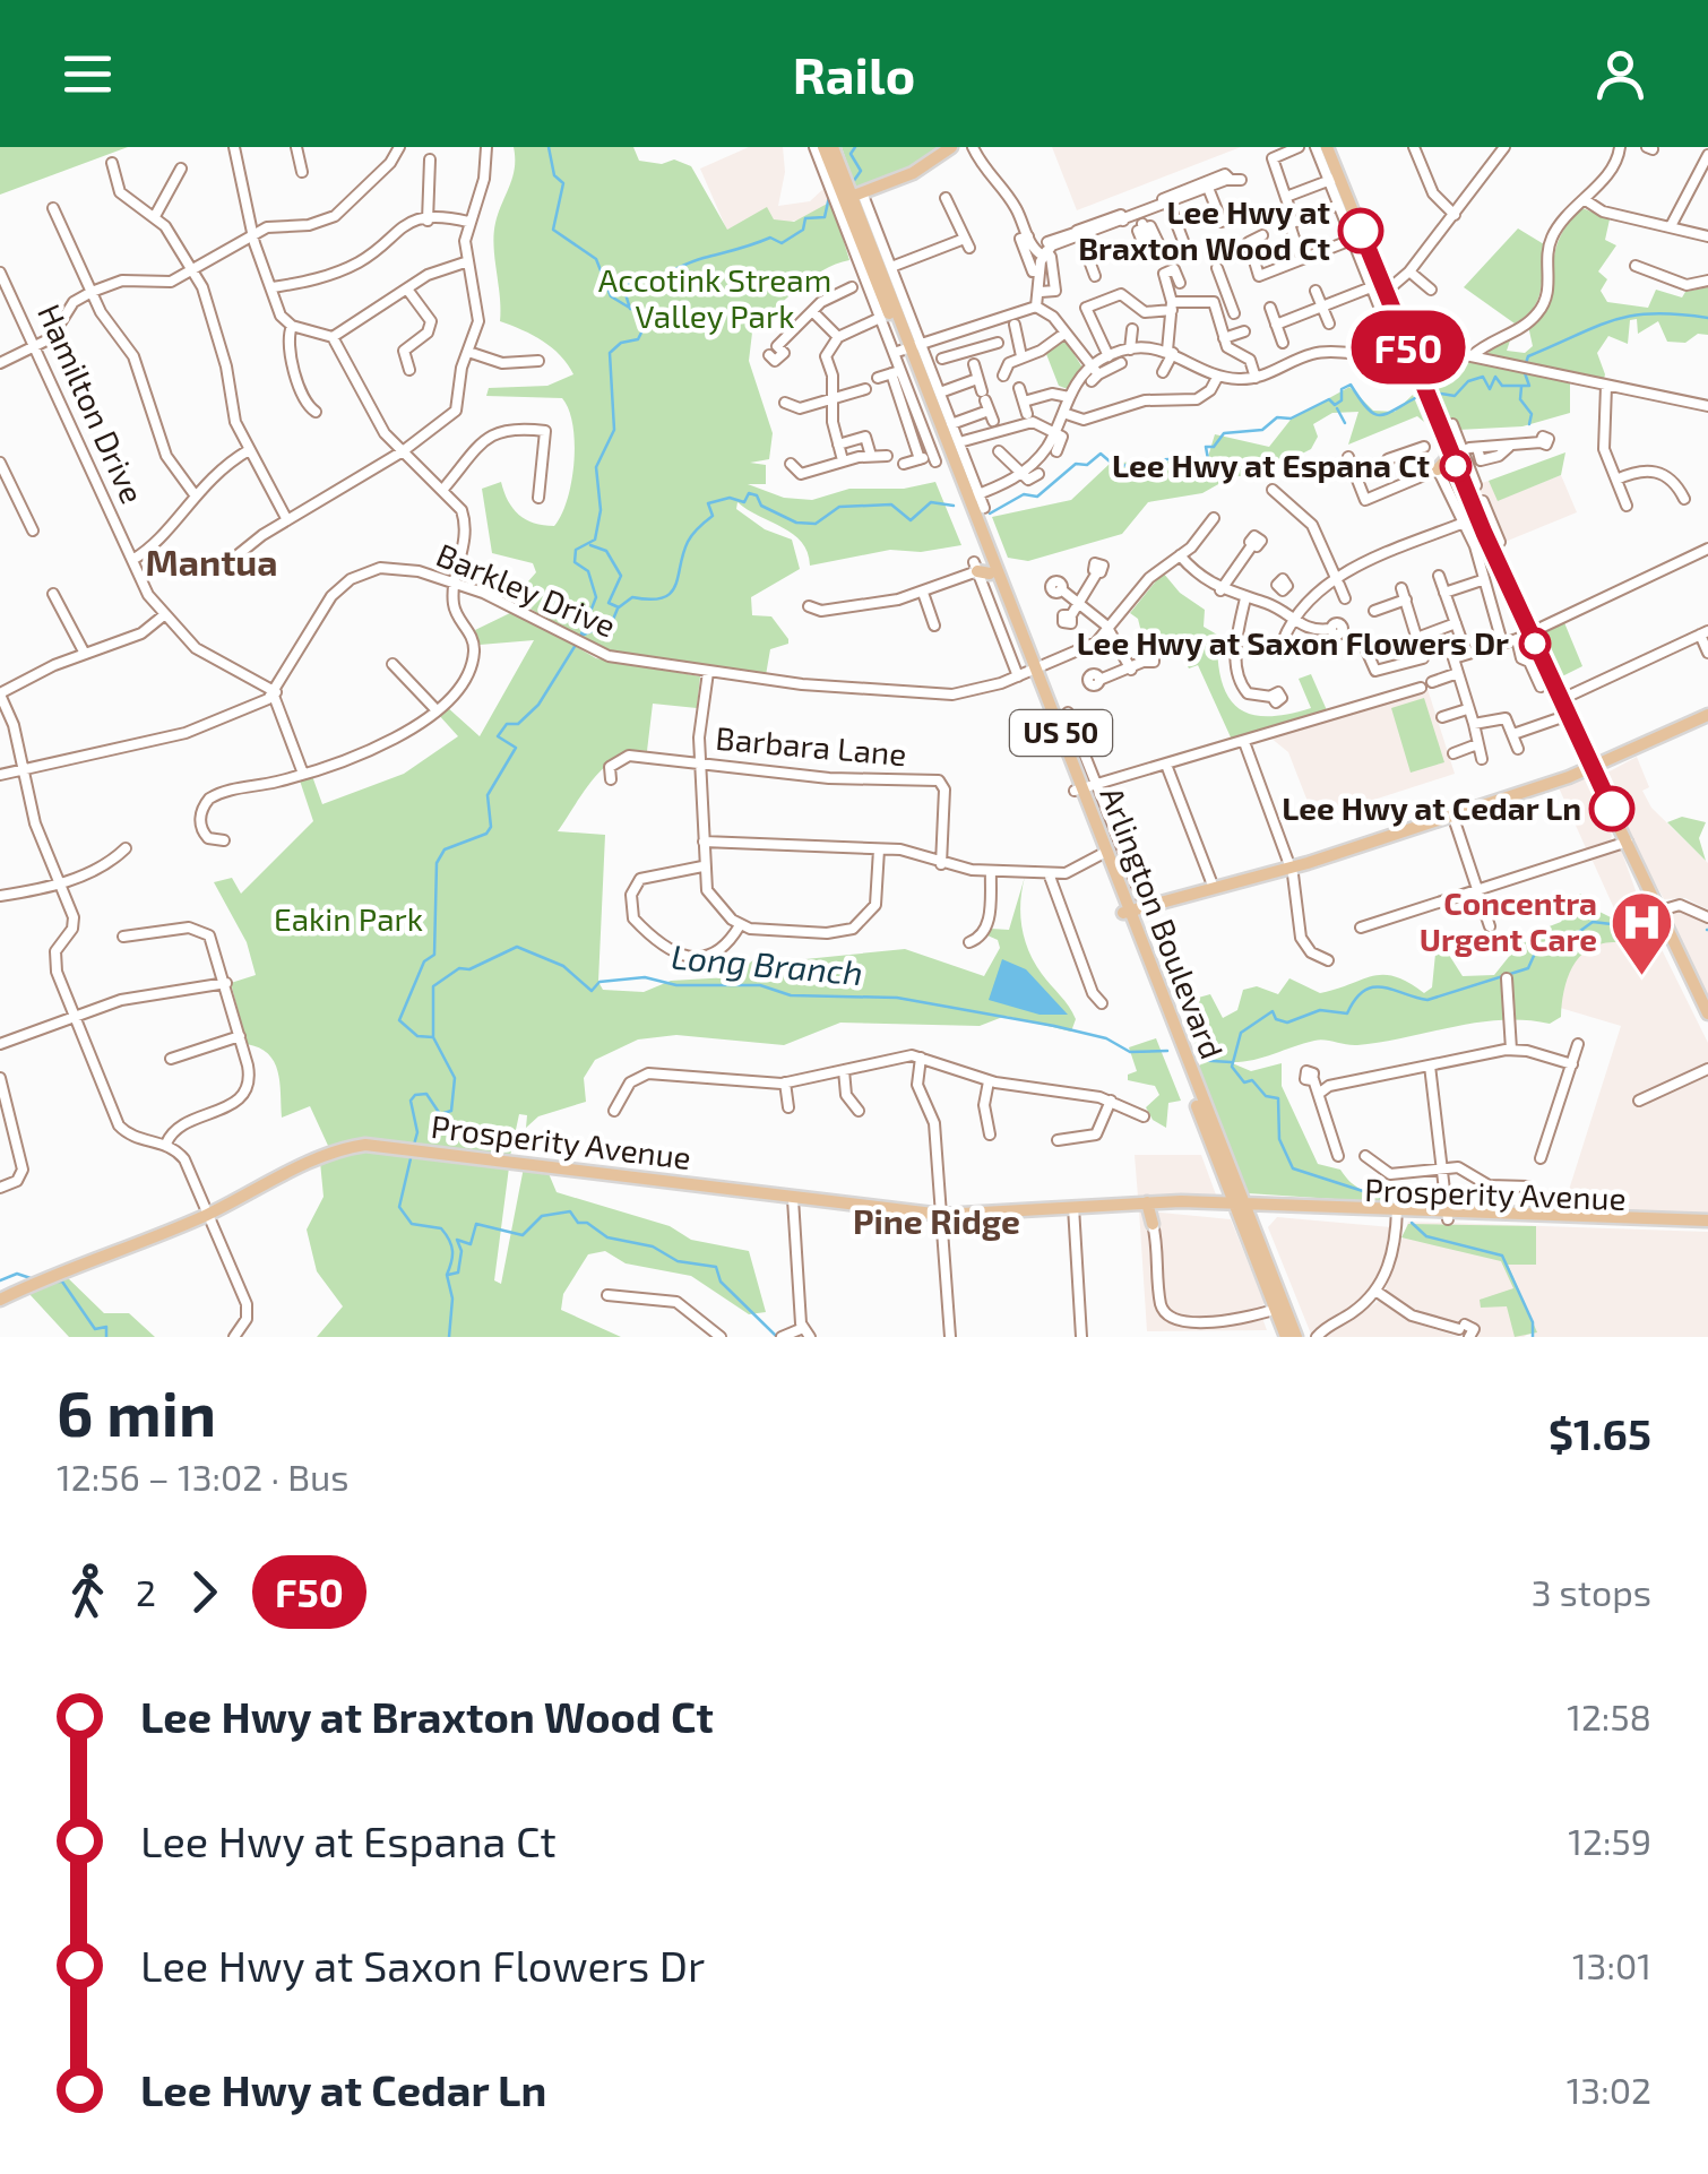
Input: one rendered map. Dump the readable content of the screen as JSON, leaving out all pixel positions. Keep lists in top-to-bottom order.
{
  "streets": {
    "main road": ["US 50", "Arlington Boulevard", "Prosperity Avenue"],
    "street": ["Hamilton Drive", "Barkley Drive", "Barbara Lane"]
  },
  "crossings": [
    ["Hamilton Drive", "Barkley Drive"],
    ["Barkley Drive", "Arlington Boulevard"],
    ["Arlington Boulevard", "Prosperity Avenue"]
  ],
  "districts": ["Mantua", "Pine Ridge"],
  "water": ["Long Branch"],
  "parks": ["Accotink Stream Valley Park", "Eakin Park"],
  "places": {
    "other": [
      "Lee Hwy at Braxton Wood Ct",
      "Lee Hwy at Espana Ct",
      "Lee Hwy at Saxon Flowers Dr",
      "Lee Hwy at Cedar Ln"
    ],
    "hospital": ["Concentra Urgent Care"]
  },
  "lines": ["bus line F50"],
  "page": {
    "header": "Railo",
    "on_map": "F50",
    "heading": ["6 min", "12:56 – 13:02 · Bus", "$1.65"],
    "legs": ["2", "F50", "3 stops"],
    "list": [
      {
        "name": "Lee Hwy at Braxton Wood Ct",
        "value": "12:58"
      },
      {
        "name": "Lee Hwy at Espana Ct",
        "value": "12:59"
      },
      {
        "name": "Lee Hwy at Saxon Flowers Dr",
        "value": "13:01"
      },
      {
        "name": "Lee Hwy at Cedar Ln",
        "value": "13:02"
      }
    ]
  }
}
